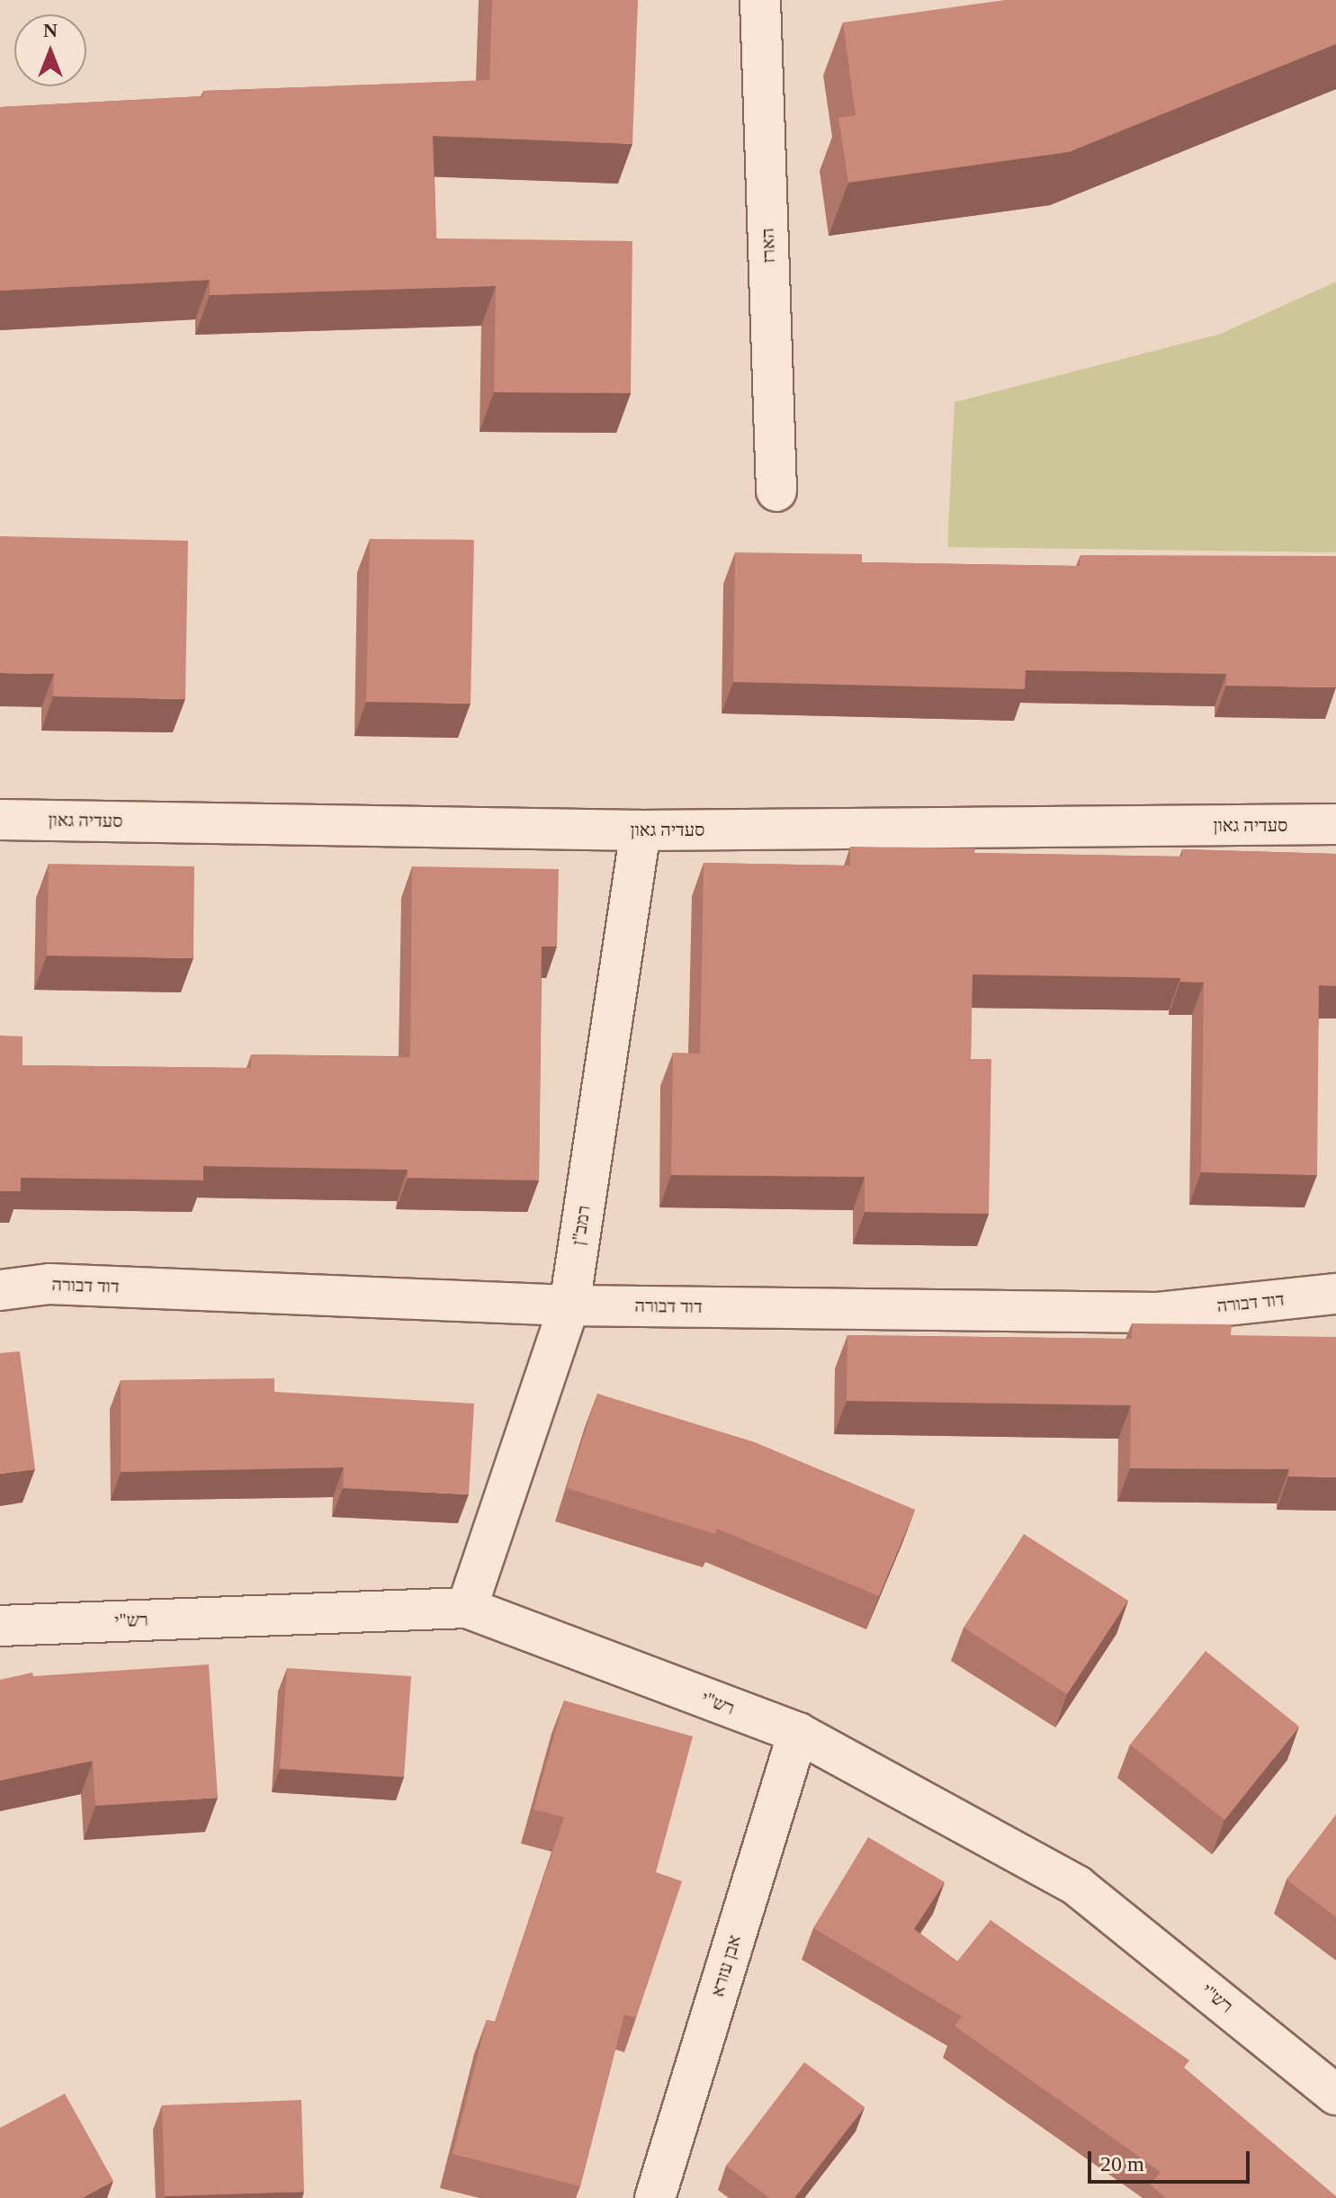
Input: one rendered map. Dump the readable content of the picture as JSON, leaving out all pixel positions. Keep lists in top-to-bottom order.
{
  "streets": {
    "street": [
      "הארז",
      "סעדיה גאון",
      "רמב\"ן",
      "דוד דבורה",
      "רש\"י",
      "אבן עזרא"
    ]
  },
  "crossings": [
    ["סעדיה גאון", "רמב\"ן"],
    ["רמב\"ן", "דוד דבורה"],
    ["רמב\"ן", "רש\"י"],
    ["רש\"י", "אבן עזרא"]
  ],
  "scale_bar": "20 m",
  "north": "top"
}
